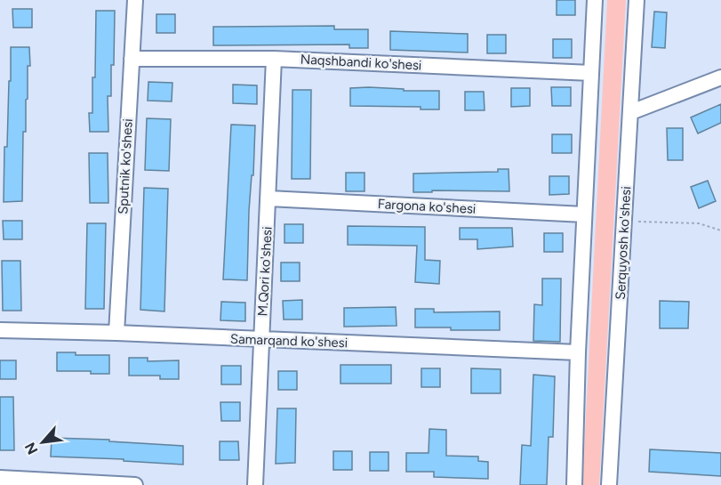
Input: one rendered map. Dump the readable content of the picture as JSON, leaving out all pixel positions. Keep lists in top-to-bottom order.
{
  "streets": {
    "street": [
      "Naqshbandi ko'shesi",
      "Sputnik ko'shesi",
      "Fargona ko'shesi",
      "Serquyosh ko'shesi",
      "M.Qori ko'shesi",
      "Samarqand ko'shesi"
    ]
  },
  "crossings": [
    ["Naqshbandi ko'shesi", "Sputnik ko'shesi"],
    ["Naqshbandi ko'shesi", "M.Qori ko'shesi"],
    ["Sputnik ko'shesi", "Samarqand ko'shesi"],
    ["Fargona ko'shesi", "M.Qori ko'shesi"],
    ["M.Qori ko'shesi", "Samarqand ko'shesi"]
  ],
  "north": "bottom left"
}
